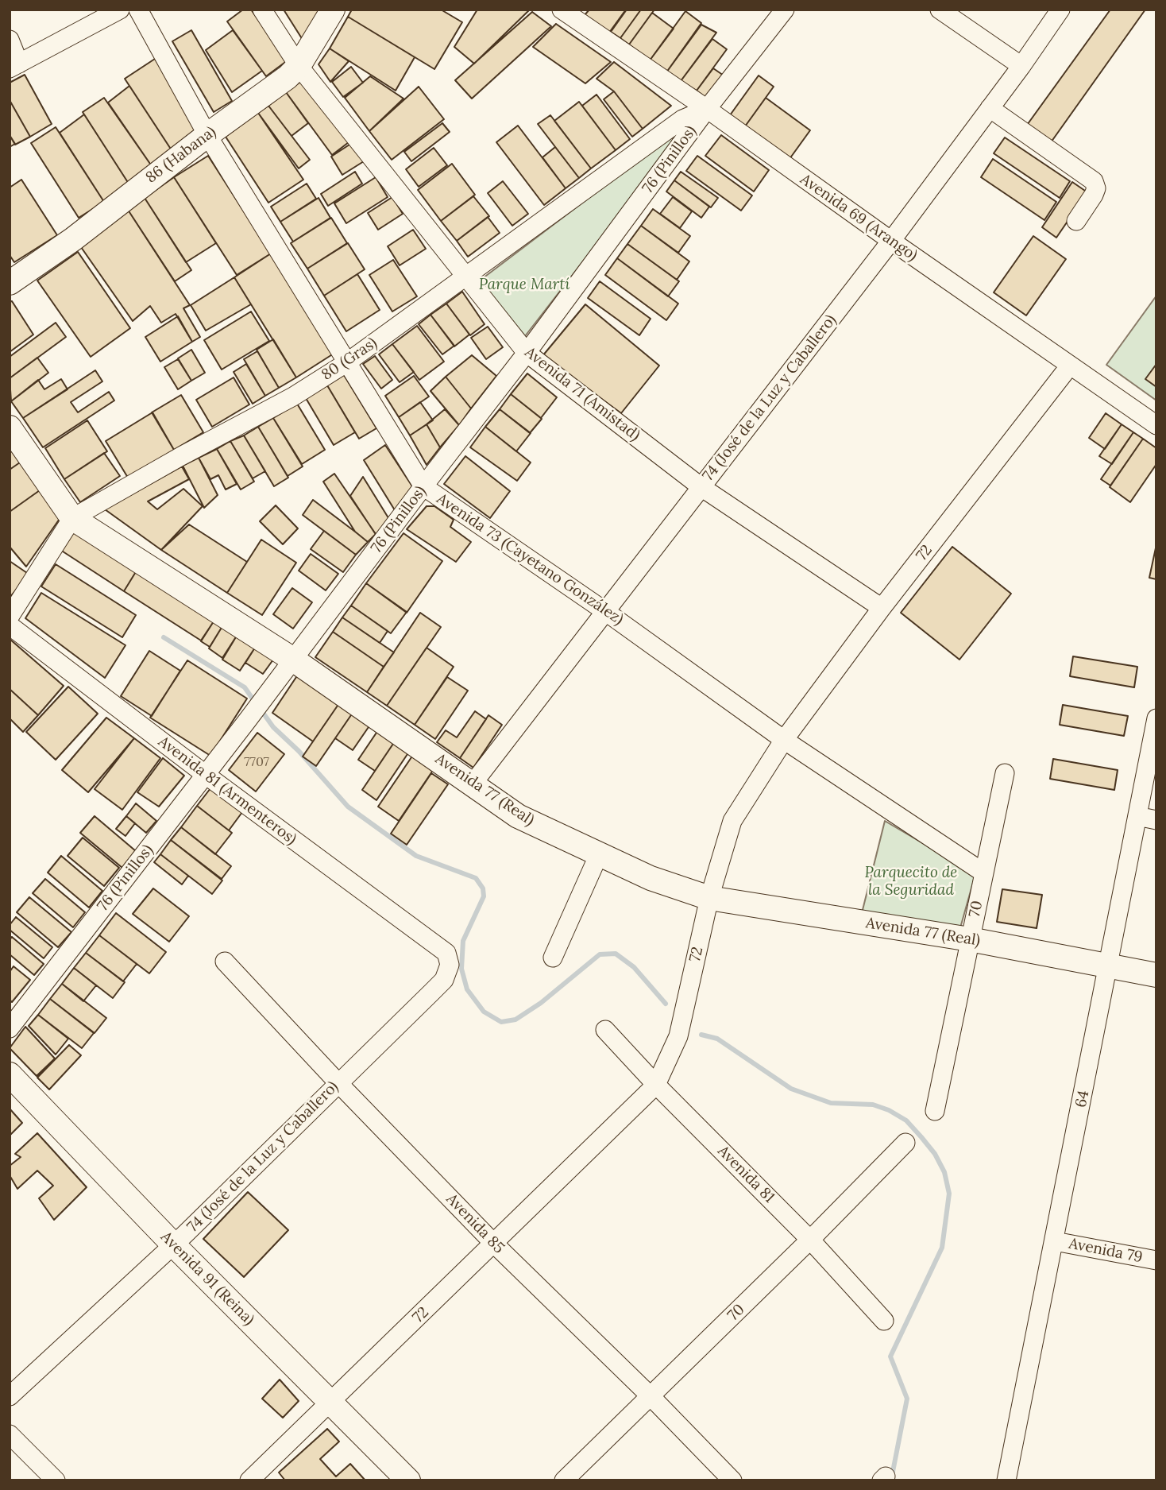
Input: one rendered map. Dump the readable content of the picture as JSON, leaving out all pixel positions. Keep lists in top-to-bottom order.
{
  "streets": {
    "main road": ["86 (Habana)", "Avenida 77 (Real)", "Avenida 91 (Reina)"],
    "street": [
      "76 (Pinillos)",
      "Avenida 69 (Arango)",
      "80 (Gras)",
      "Avenida 71 (Amistad)",
      "74 (José de la Luz y Caballero)",
      "72",
      "Avenida 73 (Cayetano González)",
      "Avenida 81 (Armenteros)",
      "70",
      "64",
      "Avenida 81",
      "Avenida 85",
      "Avenida 79"
    ]
  },
  "crossings": [
    ["86 (Habana)", "Avenida 71 (Amistad)"],
    ["86 (Habana)", "Avenida 73 (Cayetano González)"],
    ["76 (Pinillos)", "Avenida 69 (Arango)"],
    ["76 (Pinillos)", "80 (Gras)"],
    ["76 (Pinillos)", "Avenida 71 (Amistad)"],
    ["76 (Pinillos)", "Avenida 73 (Cayetano González)"],
    ["76 (Pinillos)", "Avenida 77 (Real)"],
    ["76 (Pinillos)", "Avenida 81 (Armenteros)"],
    ["Avenida 69 (Arango)", "80 (Gras)"],
    ["Avenida 69 (Arango)", "74 (José de la Luz y Caballero)"],
    ["Avenida 69 (Arango)", "72"],
    ["80 (Gras)", "Avenida 71 (Amistad)"],
    ["80 (Gras)", "Avenida 73 (Cayetano González)"],
    ["80 (Gras)", "Avenida 77 (Real)"],
    ["Avenida 71 (Amistad)", "74 (José de la Luz y Caballero)"],
    ["Avenida 71 (Amistad)", "72"],
    ["74 (José de la Luz y Caballero)", "Avenida 73 (Cayetano González)"],
    ["74 (José de la Luz y Caballero)", "Avenida 77 (Real)"],
    ["74 (José de la Luz y Caballero)", "Avenida 81 (Armenteros)"],
    ["74 (José de la Luz y Caballero)", "Avenida 85"],
    ["74 (José de la Luz y Caballero)", "Avenida 91 (Reina)"],
    ["72", "Avenida 73 (Cayetano González)"],
    ["72", "Avenida 77 (Real)"],
    ["72", "Avenida 81"],
    ["72", "Avenida 85"],
    ["72", "Avenida 91 (Reina)"],
    ["Avenida 73 (Cayetano González)", "70"],
    ["Avenida 77 (Real)", "70"],
    ["Avenida 77 (Real)", "64"],
    ["70", "Avenida 81"],
    ["70", "Avenida 85"],
    ["64", "Avenida 79"]
  ],
  "parks": ["Parque Martí", "Parquecito de la Seguridad"],
  "house_numbers": ["7707"]
}
